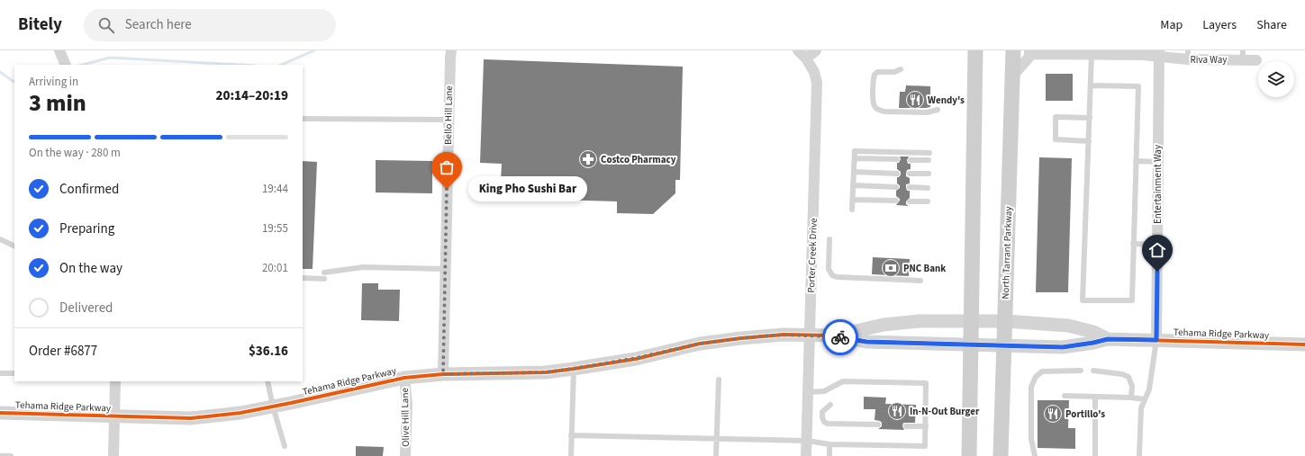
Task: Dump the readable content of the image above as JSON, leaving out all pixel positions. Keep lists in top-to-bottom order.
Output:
{
  "streets": {
    "main road": ["North Tarrant Parkway"],
    "street": [
      "Riva Way",
      "Bello Hill Lane",
      "Entertainment Way",
      "Porter Creek Drive",
      "Tehama Ridge Parkway",
      "Olive Hill Lane"
    ]
  },
  "crossings": [
    ["Riva Way", "Entertainment Way"],
    ["Riva Way", "North Tarrant Parkway"],
    ["Bello Hill Lane", "Tehama Ridge Parkway"],
    ["Entertainment Way", "Tehama Ridge Parkway"],
    ["North Tarrant Parkway", "Tehama Ridge Parkway"],
    ["Porter Creek Drive", "Tehama Ridge Parkway"],
    ["Tehama Ridge Parkway", "Olive Hill Lane"]
  ],
  "places": {
    "restaurant": ["Wendy's", "In-N-Out Burger", "Portillo's"],
    "pharmacy": ["Costco Pharmacy"],
    "other": ["King Pho Sushi Bar"],
    "bank": ["PNC Bank"]
  },
  "page": {
    "header": "Bitely",
    "search": "Search here",
    "nav": ["Map", "Layers", "Share"],
    "heading": ["3 min", "Arriving in", "20:14–20:19"],
    "panel": ["Order #6877", "$36.16"],
    "bar": "On the way · 280 m",
    "list": [
      ["Confirmed", "19:44"],
      ["Preparing", "19:55"],
      ["On the way", "20:01"],
      "Delivered"
    ],
    "bubble": "King Pho Sushi Bar"
  }
}
